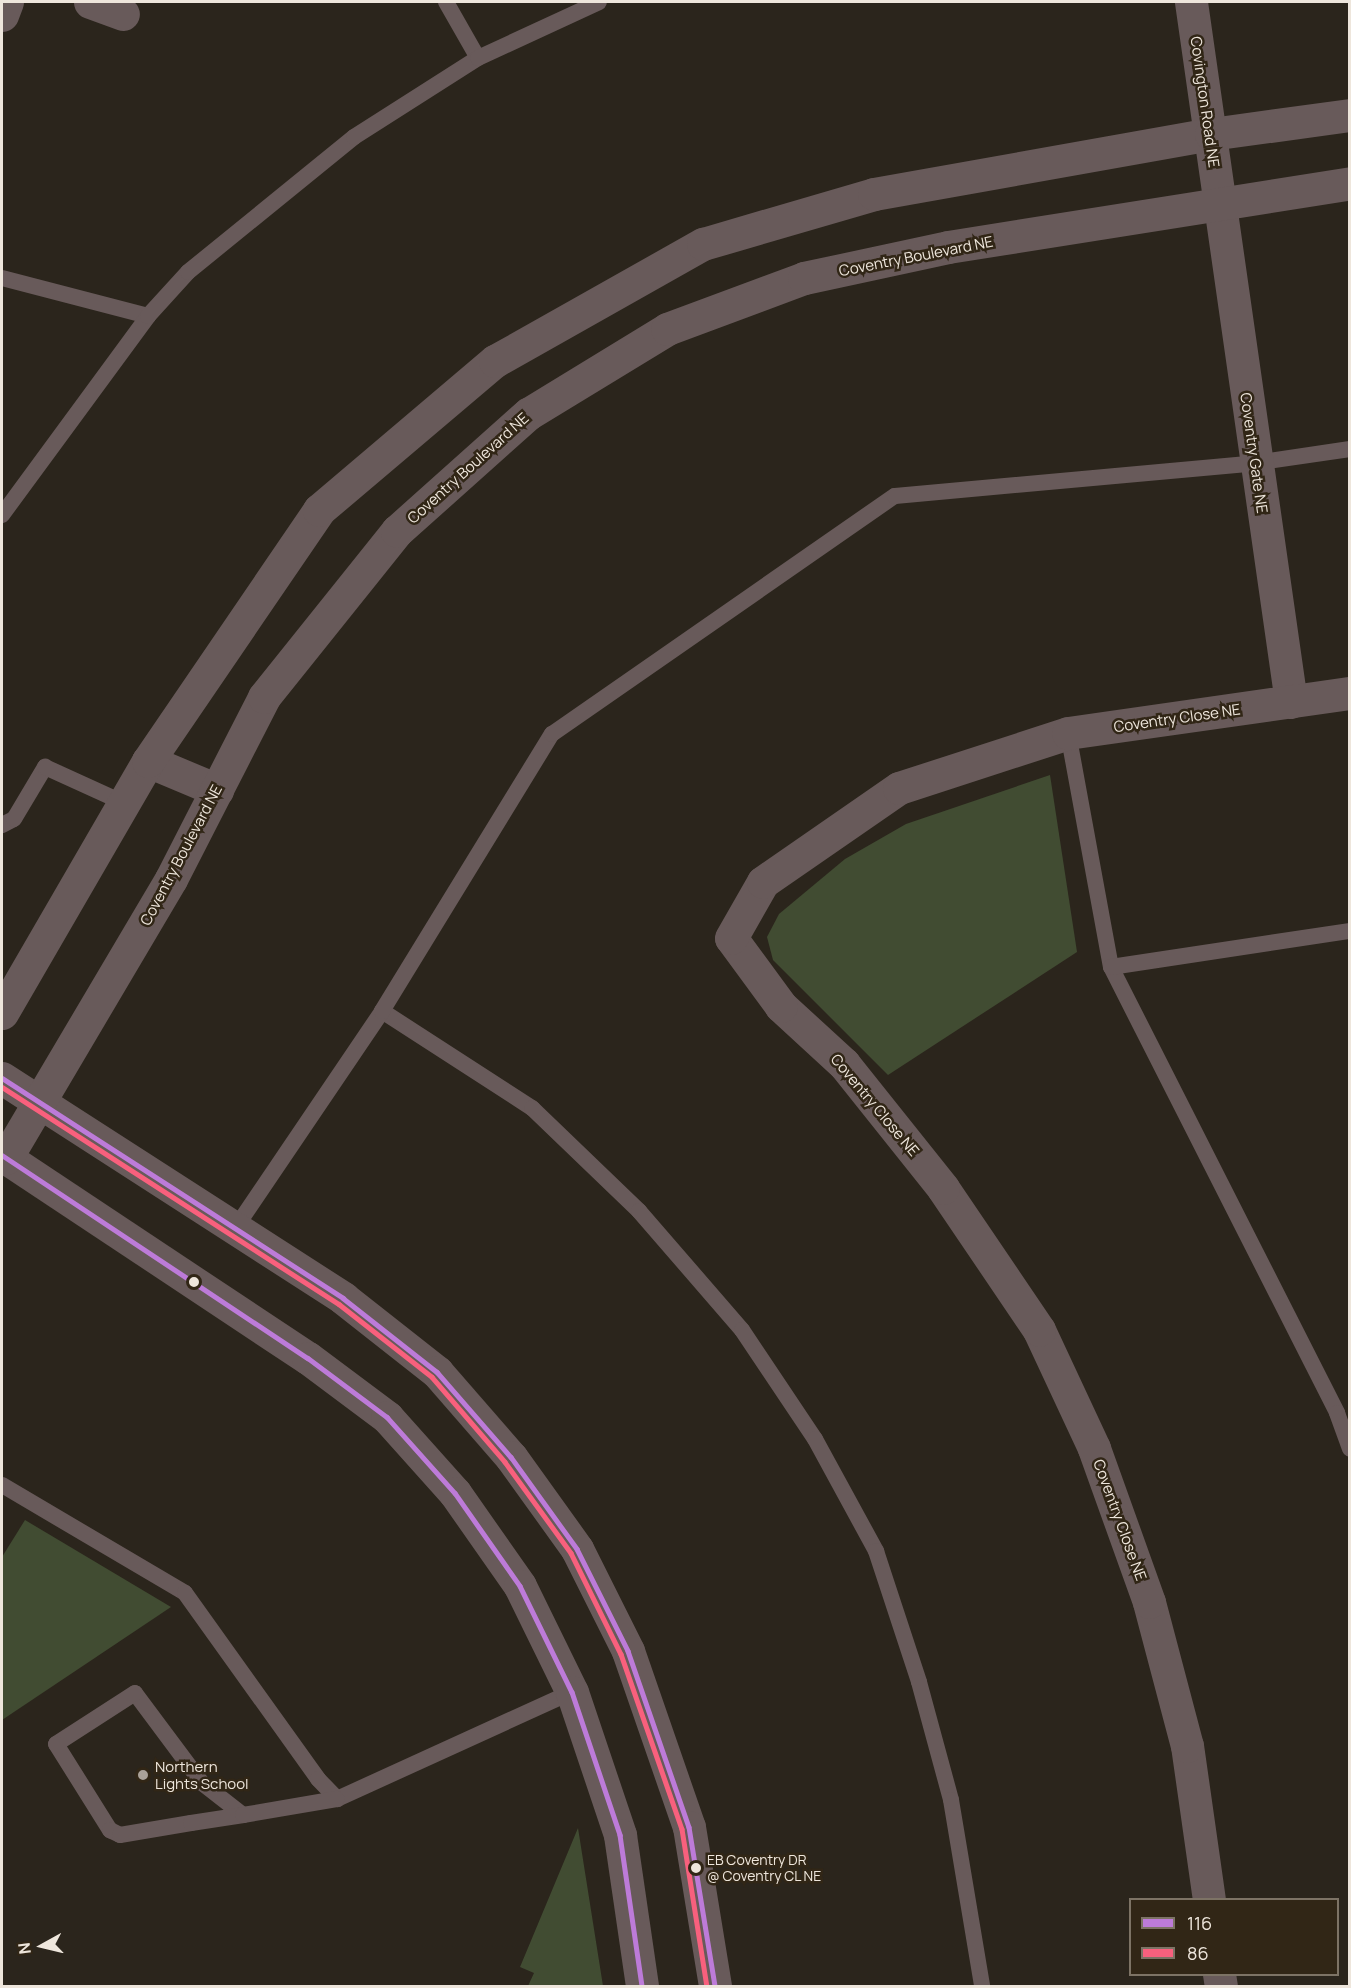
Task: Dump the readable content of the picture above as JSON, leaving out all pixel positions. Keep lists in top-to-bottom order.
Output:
{
  "streets": {
    "street": [
      "Covington Road NE",
      "Coventry Boulevard NE",
      "Coventry Gate NE",
      "Coventry Close NE"
    ]
  },
  "crossings": [
    ["Covington Road NE", "Coventry Boulevard NE"],
    ["Covington Road NE", "Coventry Gate NE"],
    ["Coventry Boulevard NE", "Coventry Gate NE"],
    ["Coventry Gate NE", "Coventry Close NE"]
  ],
  "places": ["Northern Lights School", "EB Coventry DR @ Coventry CL NE"],
  "lines": ["transit line 116", "transit line 86"],
  "legend": ["116", "86"],
  "north": "left"
}
